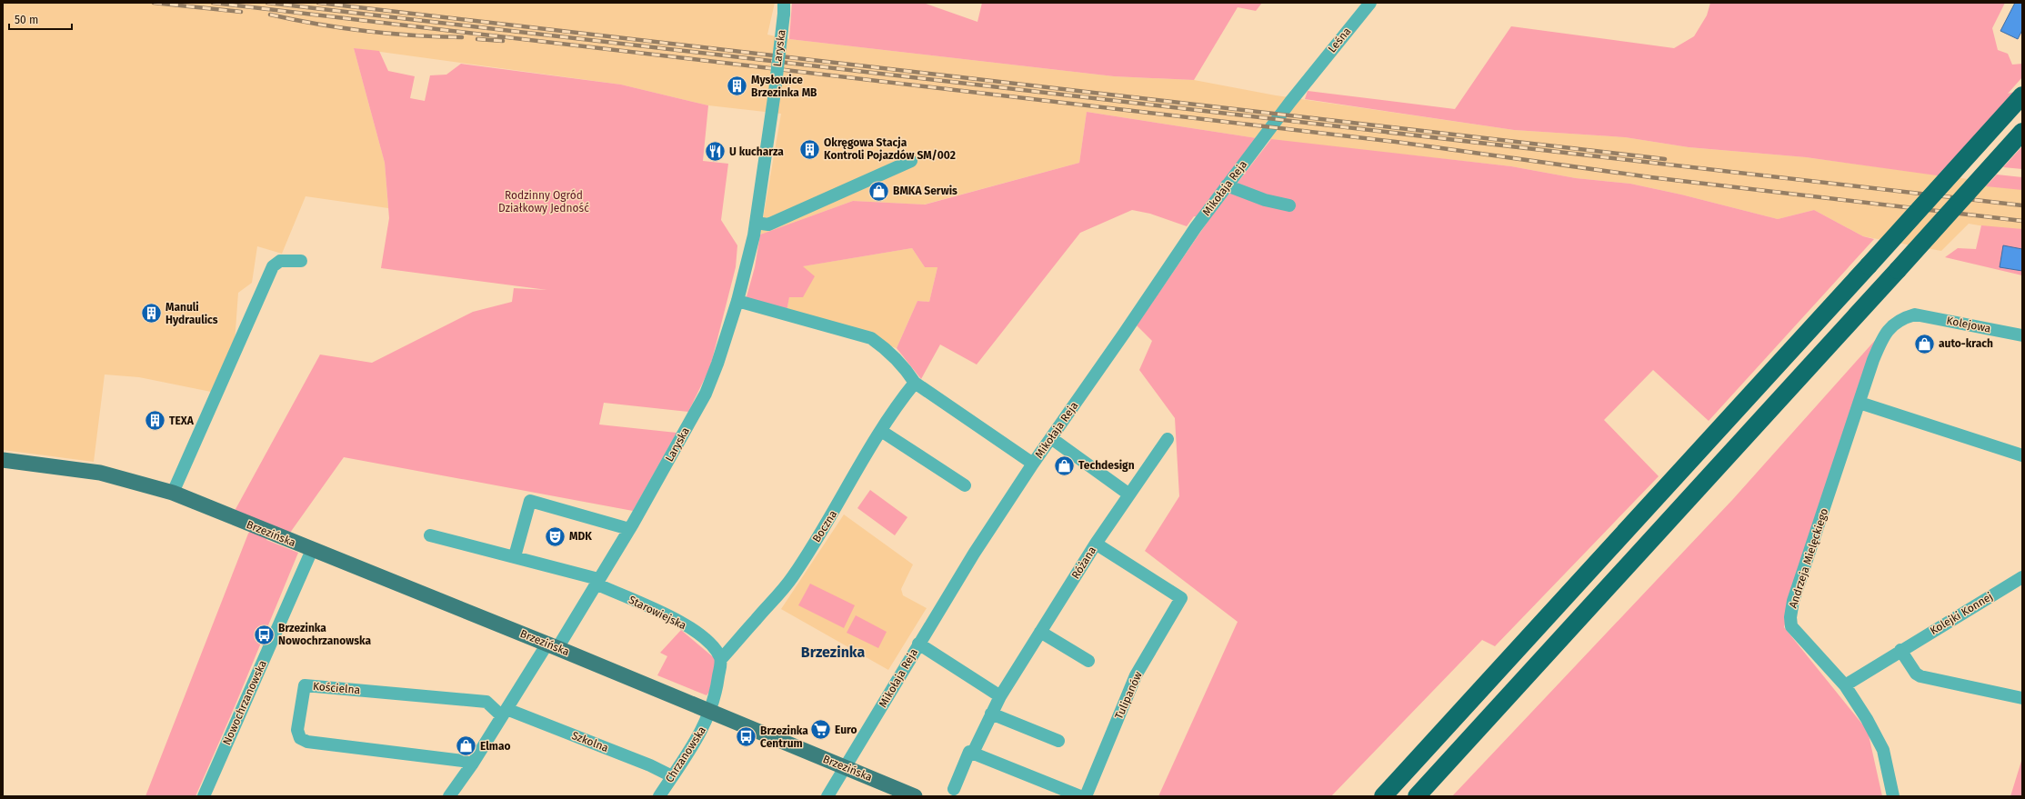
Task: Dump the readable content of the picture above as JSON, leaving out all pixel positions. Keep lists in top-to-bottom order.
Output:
{
  "streets": {
    "main road": ["Brzezińska"],
    "street": [
      "Leśna",
      "Laryska",
      "Mikołaja Reja",
      "Kolejowa",
      "Boczna",
      "Andrzeja Mielęckiego",
      "Różana",
      "Starowiejska",
      "Kolejki Konnej",
      "Kościelna",
      "Tulipanów",
      "Nowochrzanowska",
      "Szkolna",
      "Chrzanowska"
    ]
  },
  "crossings": [
    ["Leśna", "Mikołaja Reja"],
    ["Laryska", "Brzezińska"],
    ["Laryska", "Starowiejska"],
    ["Mikołaja Reja", "Brzezińska"],
    ["Kolejowa", "Andrzeja Mielęckiego"],
    ["Boczna", "Starowiejska"],
    ["Brzezińska", "Nowochrzanowska"],
    ["Brzezińska", "Chrzanowska"],
    ["Andrzeja Mielęckiego", "Kolejki Konnej"],
    ["Różana", "Tulipanów"],
    ["Kościelna", "Szkolna"],
    ["Szkolna", "Chrzanowska"]
  ],
  "districts": ["Brzezinka"],
  "parks": ["Rodzinny Ogród Działkowy Jedność"],
  "places": {
    "building": [
      "Mysłowice Brzezinka MB",
      "Okręgowa Stacja Kontroli Pojazdów SM/002",
      "Manuli Hydraulics",
      "TEXA"
    ],
    "restaurant": ["U kucharza"],
    "shop": [
      "BMKA Serwis",
      "auto-krach",
      "Techdesign",
      "Elmao"
    ],
    "theatre": ["MDK"],
    "bus stop": ["Brzezinka Nowochrzanowska", "Brzezinka Centrum"],
    "supermarket": ["Euro"]
  },
  "scale_bar": "50 m"
}
